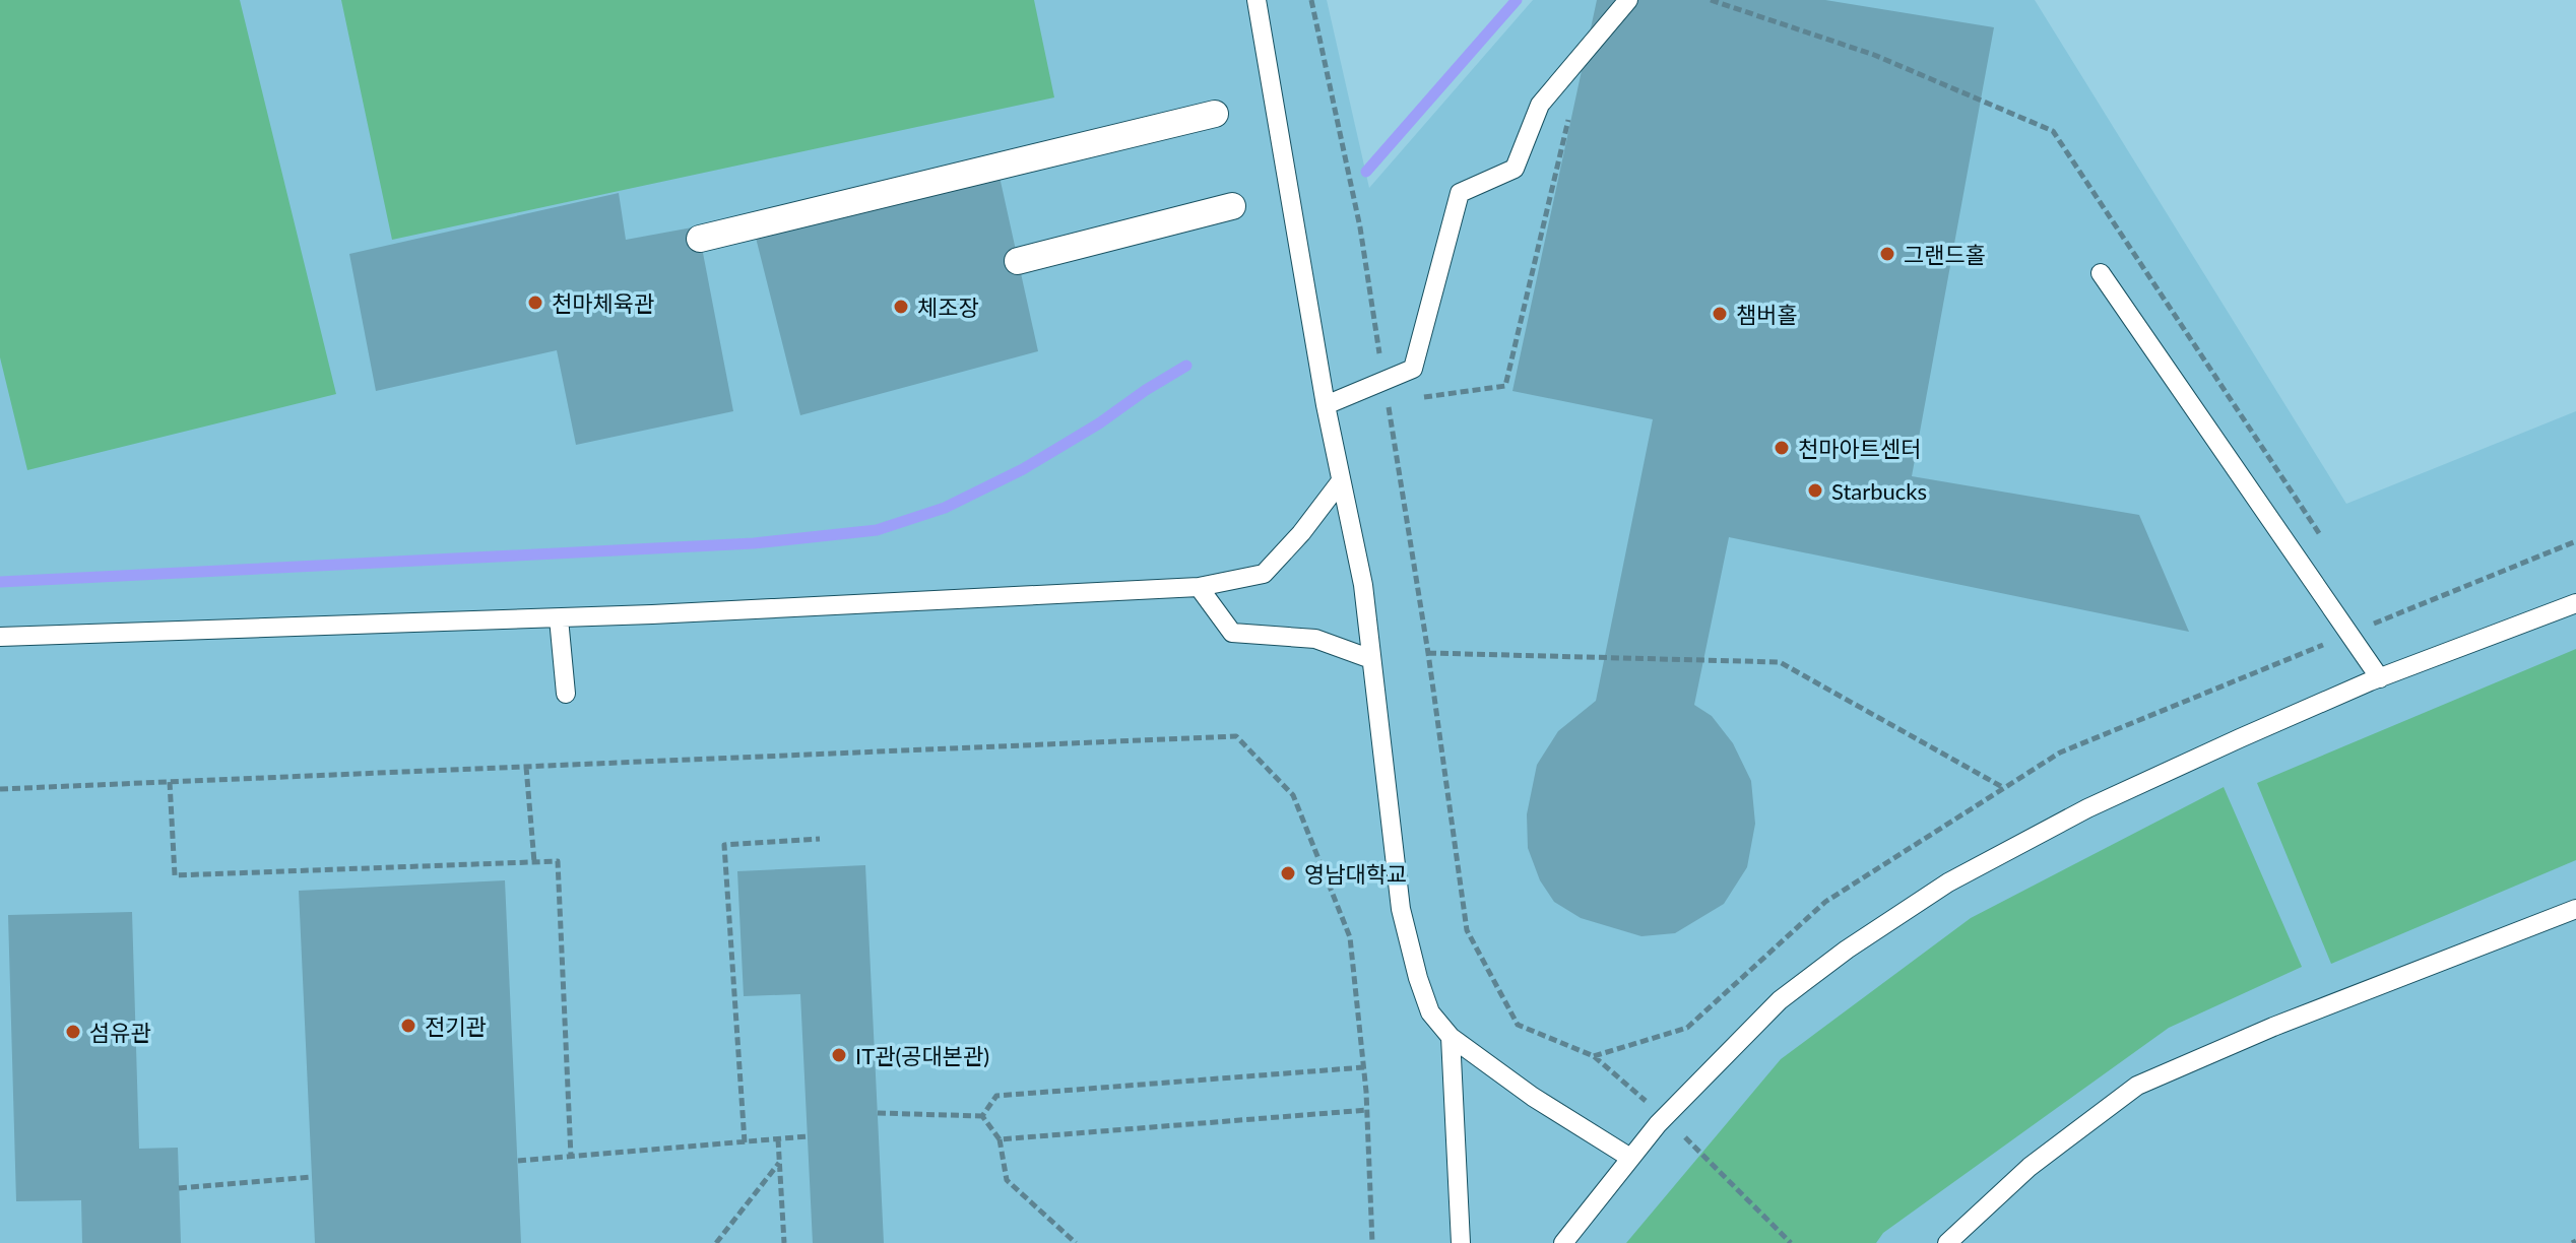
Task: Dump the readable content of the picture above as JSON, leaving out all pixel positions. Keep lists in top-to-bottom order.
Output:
{
  "places": [
    "그랜드홀",
    "천마체육관",
    "체조장",
    "챔버홀",
    "천마아트센터",
    "Starbucks",
    "영남대학교",
    "전기관",
    "섬유관",
    "IT관(공대본관)"
  ]
}
